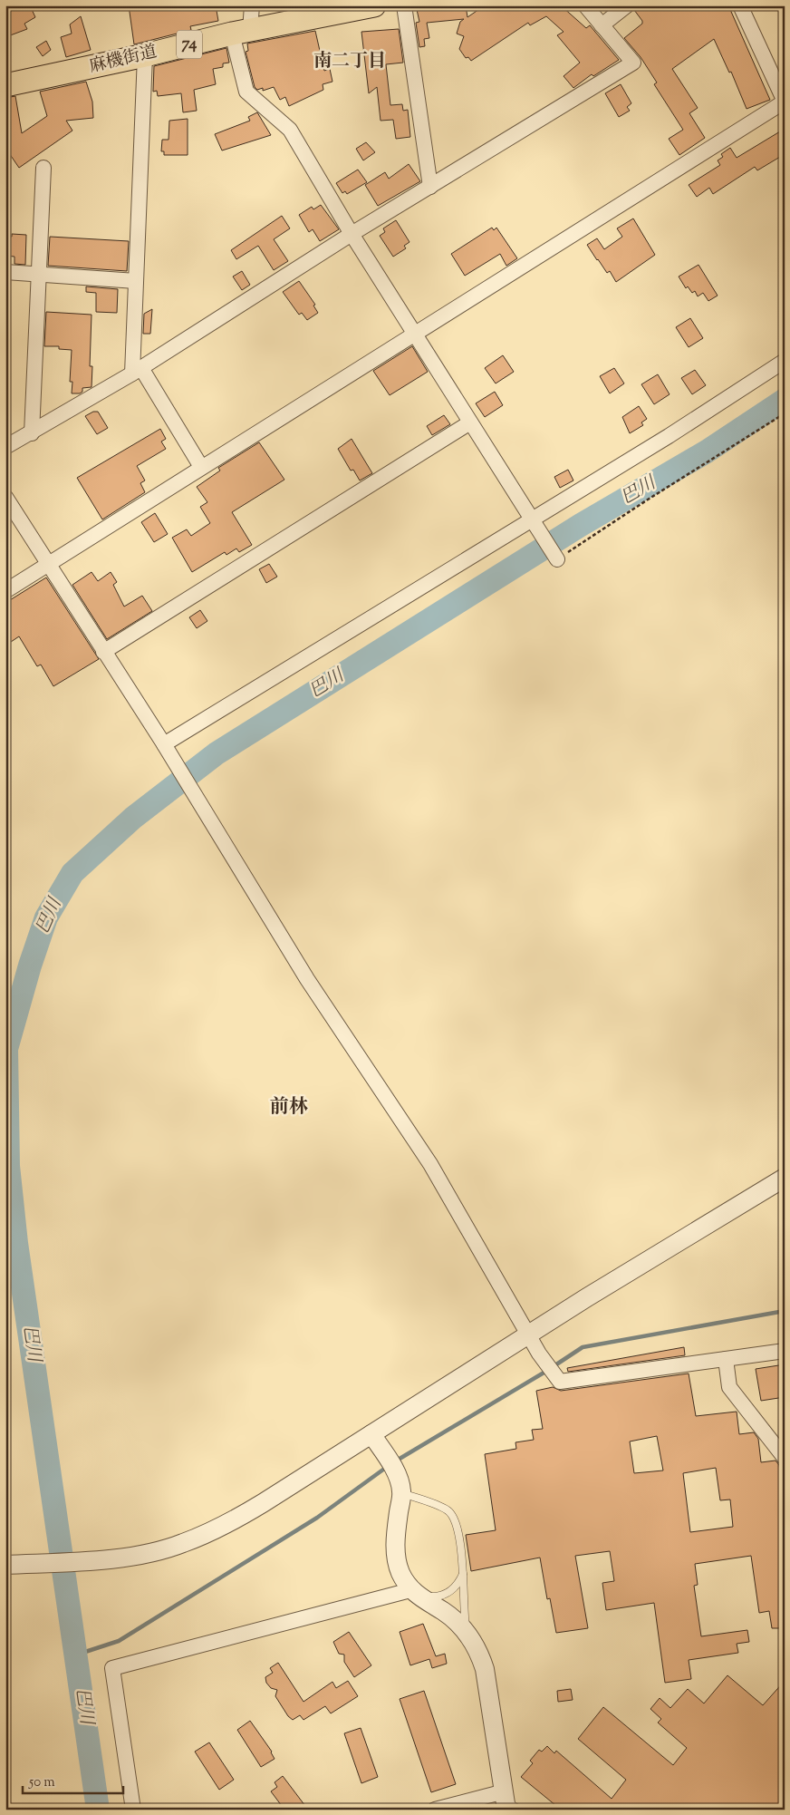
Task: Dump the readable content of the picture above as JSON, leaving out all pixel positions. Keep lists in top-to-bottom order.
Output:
{
  "streets": {
    "main road": ["74", "麻機街道"]
  },
  "districts": ["南二丁目", "前林"],
  "water": ["巴川"],
  "scale_bar": "50 m"
}
